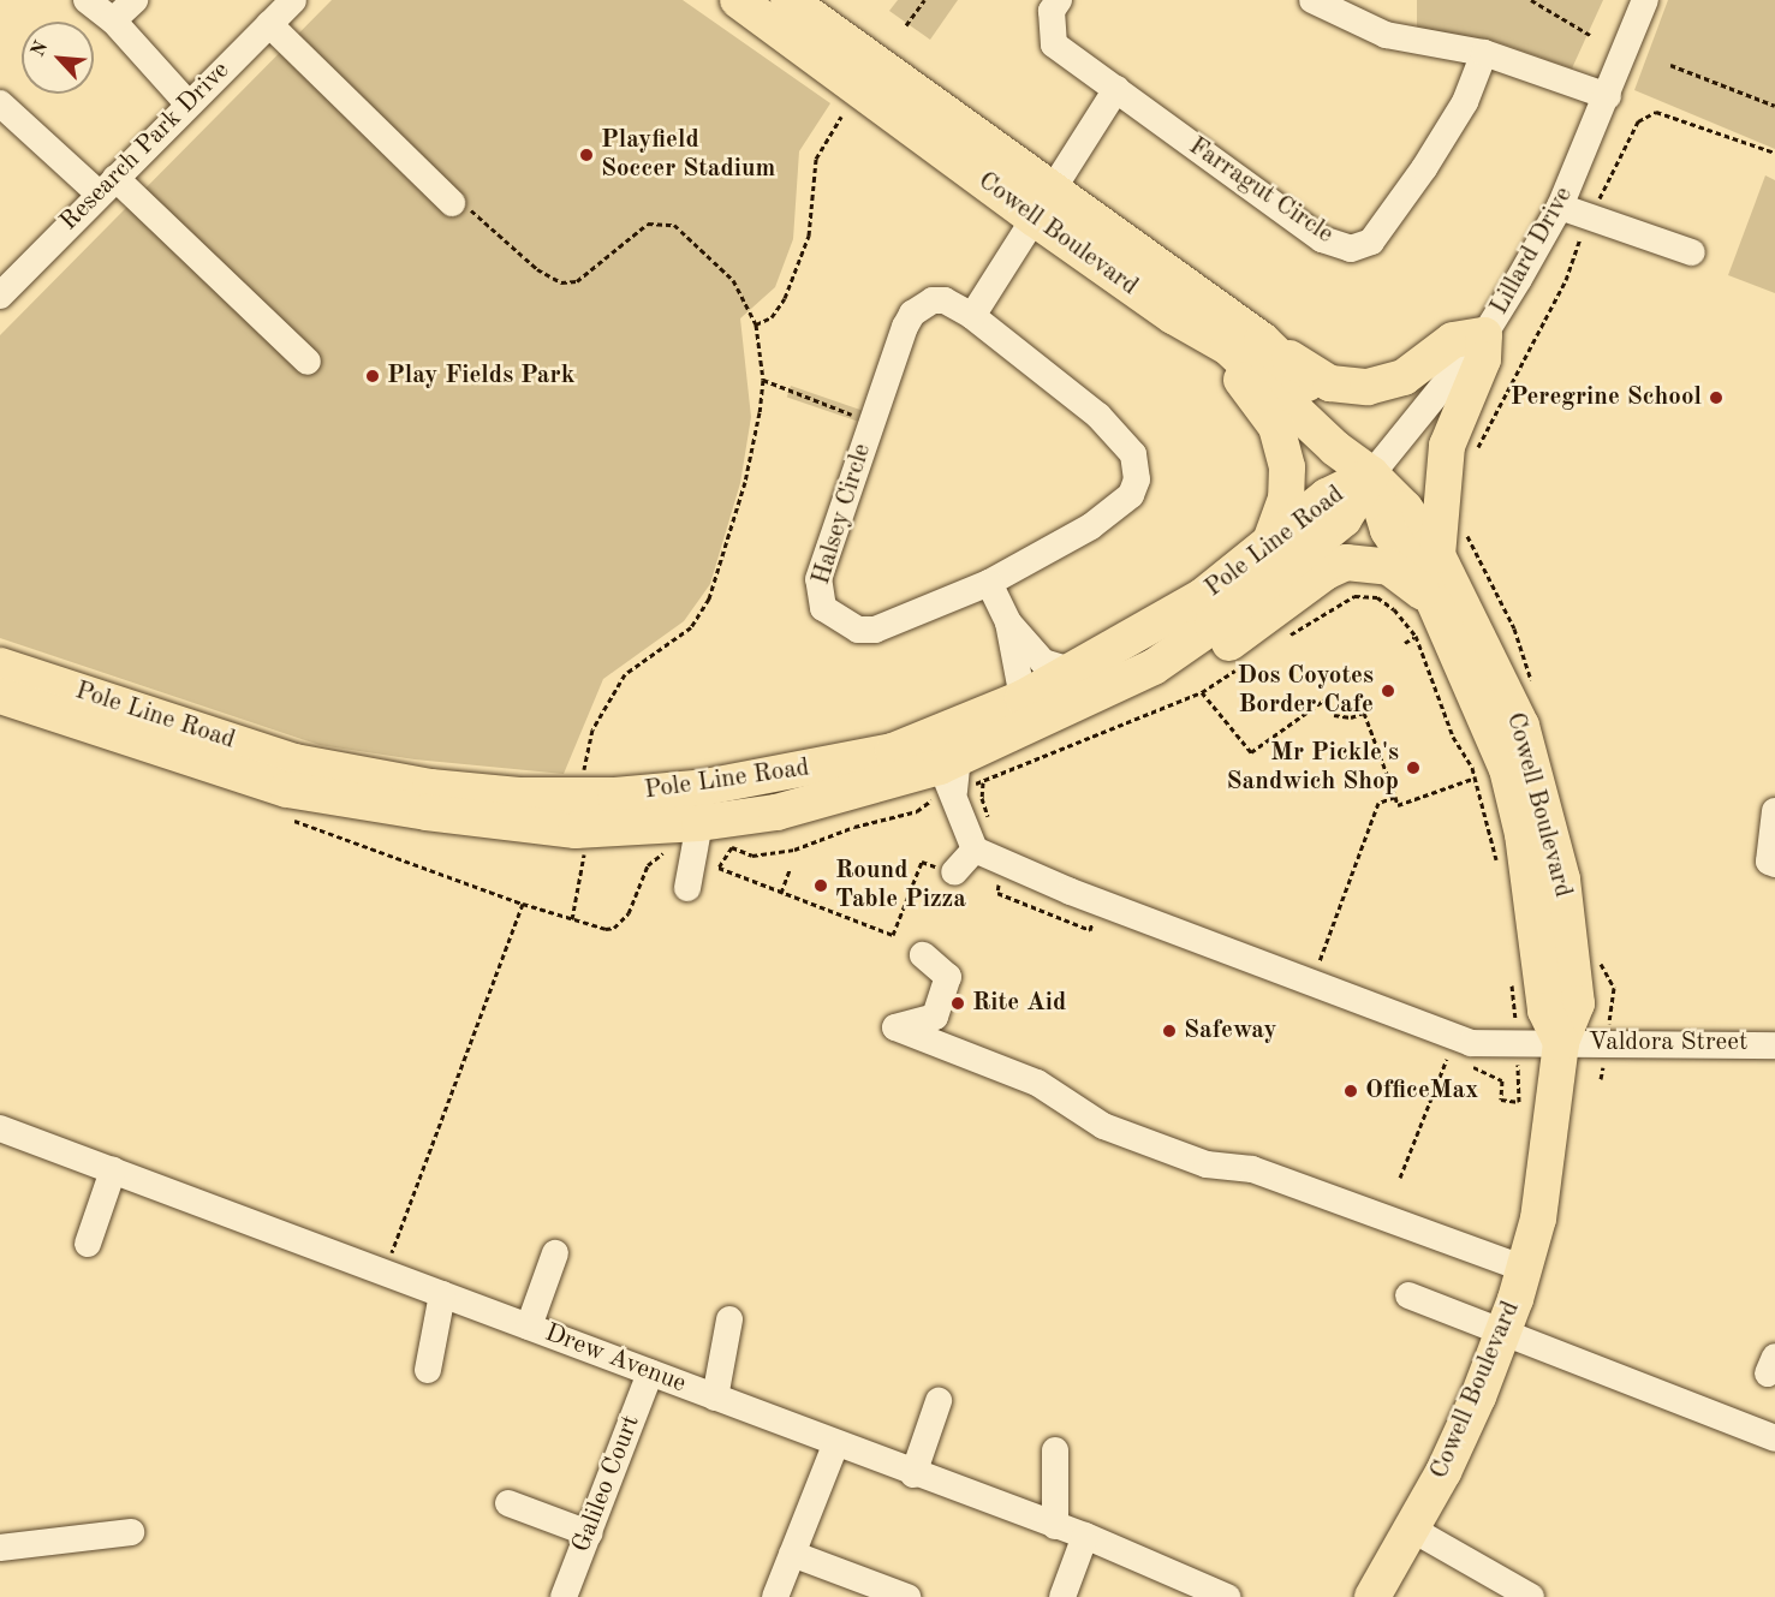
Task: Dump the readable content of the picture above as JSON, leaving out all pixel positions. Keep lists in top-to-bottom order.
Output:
{
  "streets": {
    "main road": ["Cowell Boulevard", "Pole Line Road"],
    "street": [
      "Research Park Drive",
      "Farragut Circle",
      "Lillard Drive",
      "Halsey Circle",
      "Valdora Street",
      "Drew Avenue",
      "Galileo Court"
    ]
  },
  "crossings": [
    ["Cowell Boulevard", "Lillard Drive"],
    ["Cowell Boulevard", "Pole Line Road"],
    ["Cowell Boulevard", "Valdora Street"],
    ["Lillard Drive", "Pole Line Road"],
    ["Drew Avenue", "Galileo Court"]
  ],
  "places": [
    "Playfield Soccer Stadium",
    "Play Fields Park",
    "Peregrine School",
    "Dos Coyotes Border Cafe",
    "Mr Pickle's Sandwich Shop",
    "Round Table Pizza",
    "Rite Aid",
    "Safeway",
    "OfficeMax"
  ],
  "north": "top left"
}
